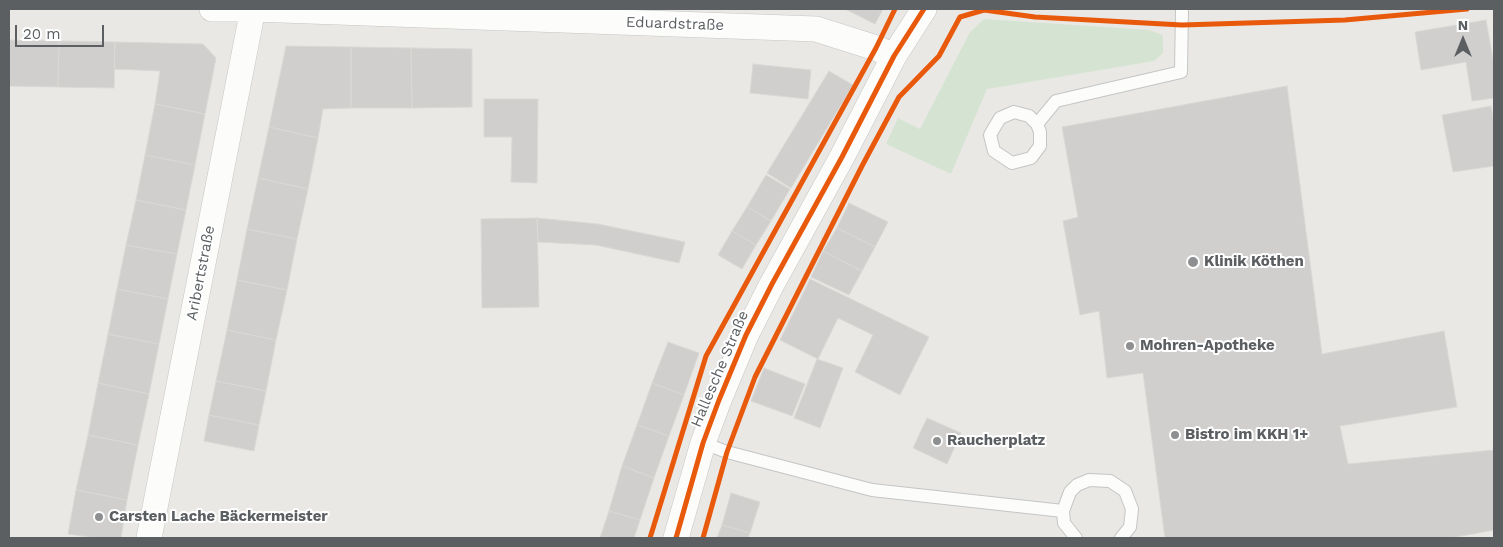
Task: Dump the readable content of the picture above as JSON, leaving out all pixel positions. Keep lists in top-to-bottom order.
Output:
{
  "streets": {
    "street": ["Eduardstraße", "Aribertstraße", "Hallesche Straße"]
  },
  "crossings": [
    ["Eduardstraße", "Aribertstraße"],
    ["Eduardstraße", "Hallesche Straße"]
  ],
  "places": [
    "Klinik Köthen",
    "Mohren-Apotheke",
    "Bistro im KKH 1+",
    "Raucherplatz",
    "Carsten Lache Bäckermeister"
  ],
  "scale_bar": "20 m",
  "north": "top"
}
